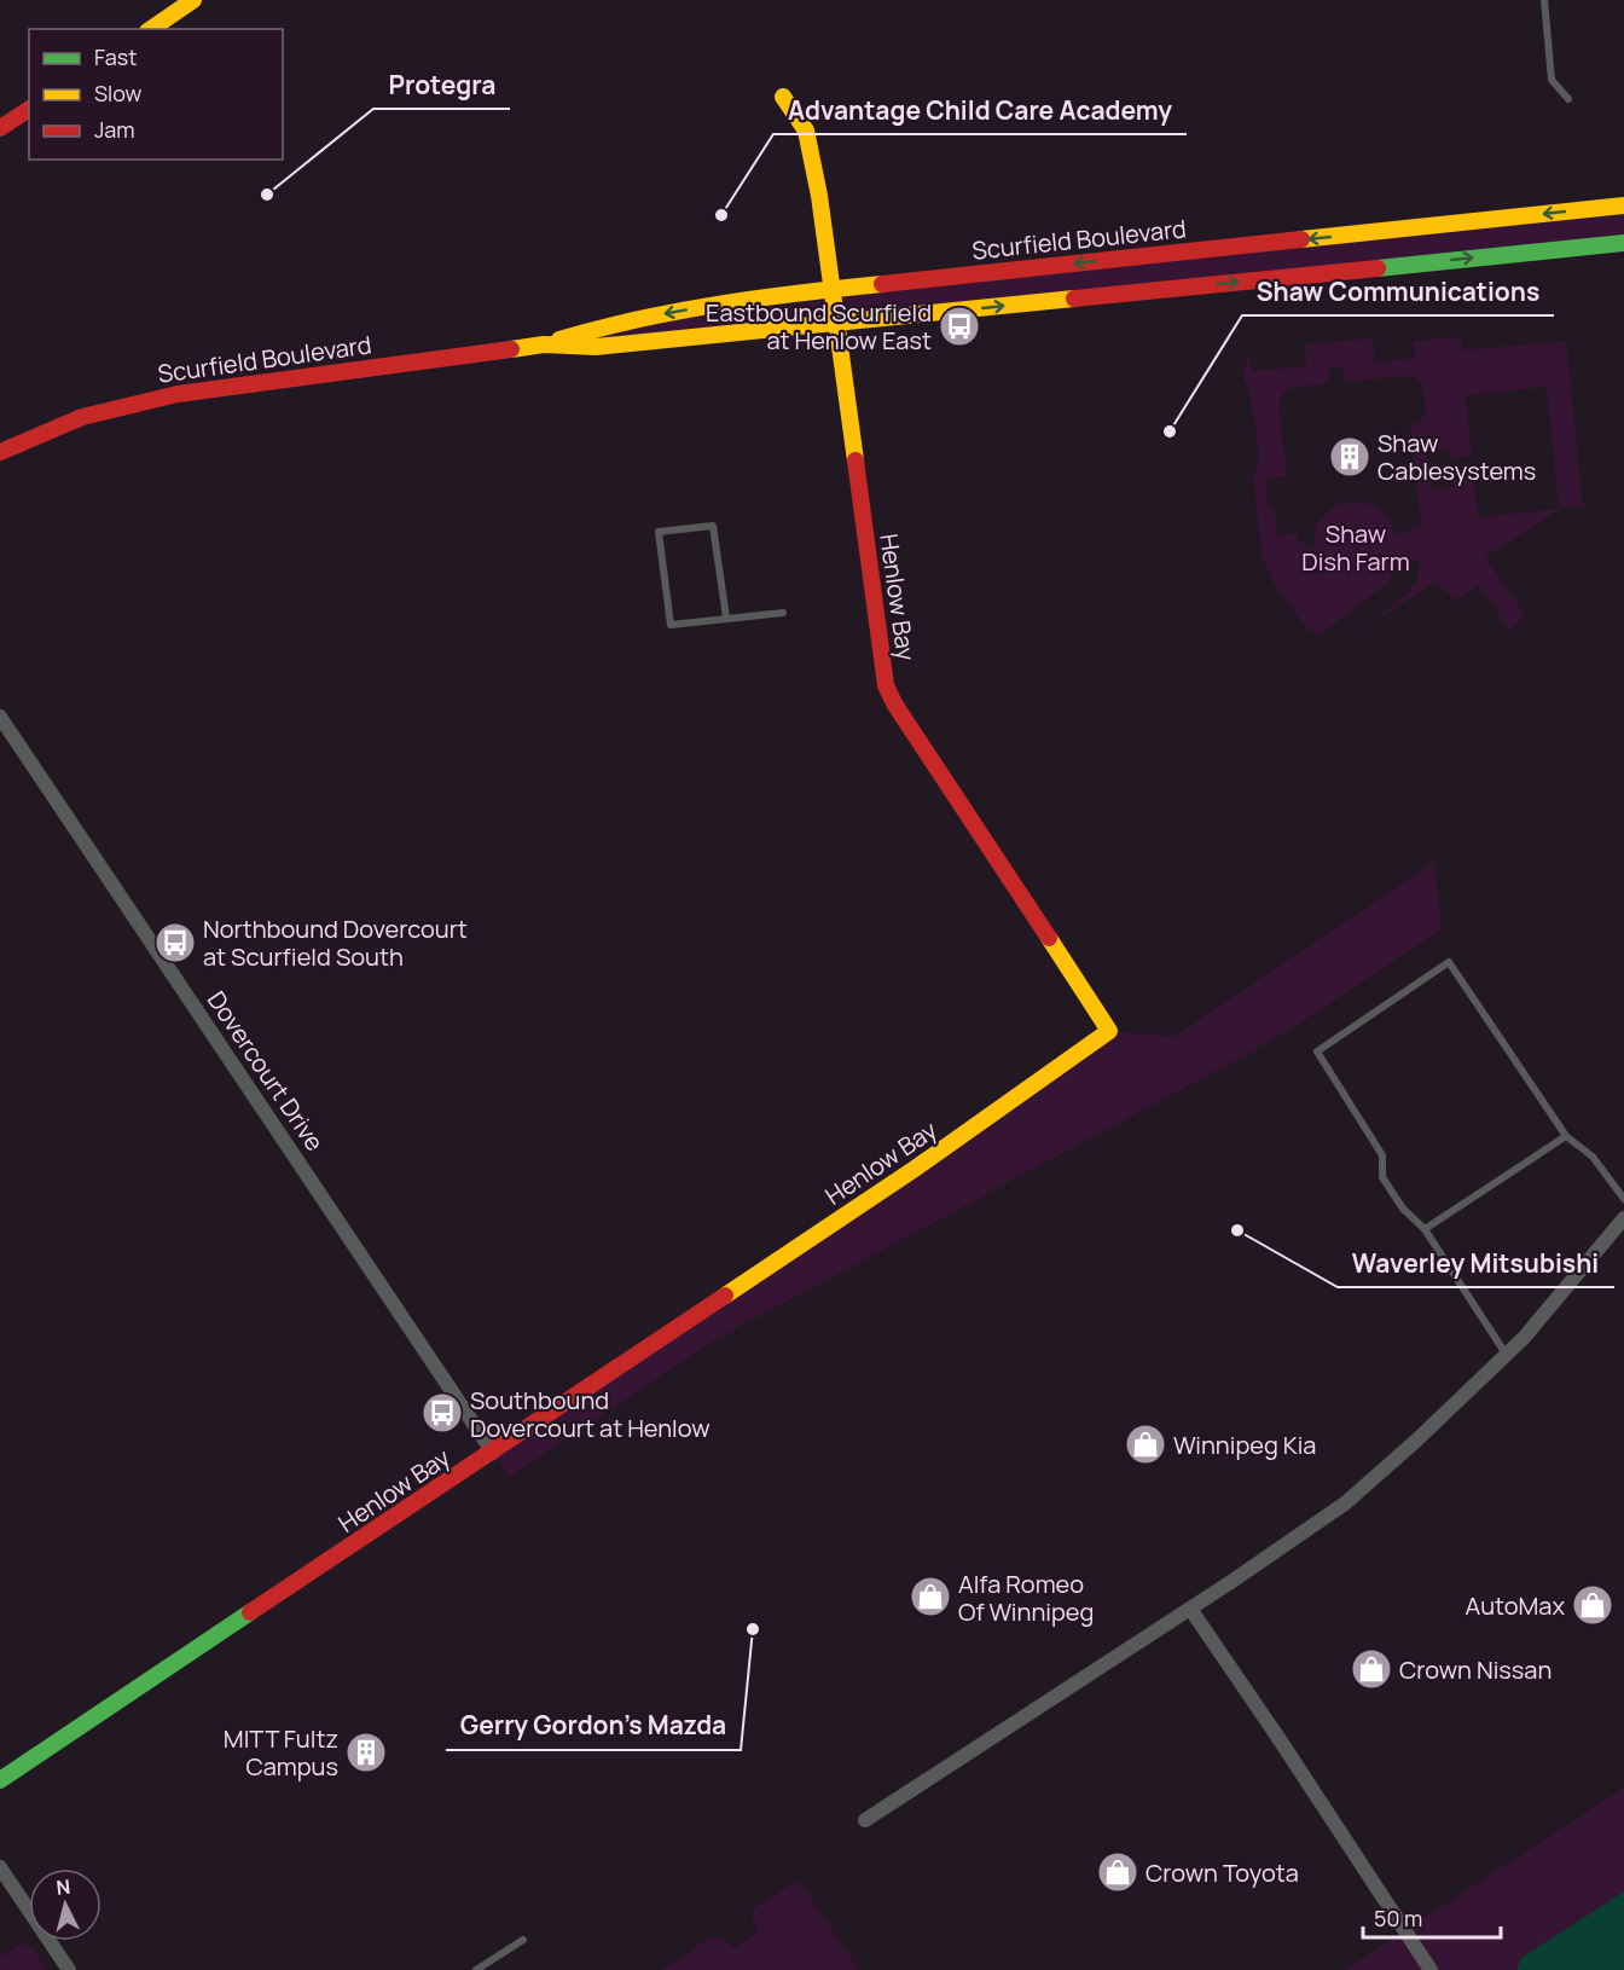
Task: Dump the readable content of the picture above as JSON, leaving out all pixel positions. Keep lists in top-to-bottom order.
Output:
{
  "streets": {
    "street": ["Scurfield Boulevard", "Henlow Bay", "Dovercourt Drive"]
  },
  "crossings": [
    ["Scurfield Boulevard", "Henlow Bay"],
    ["Henlow Bay", "Dovercourt Drive"]
  ],
  "parks": ["Shaw Dish Farm"],
  "places": {
    "other": [
      "Protegra",
      "Advantage Child Care Academy",
      "Shaw Communications",
      "Waverley Mitsubishi",
      "Gerry Gordon's Mazda"
    ],
    "bus stop": ["Eastbound Scurfield at Henlow East", "Northbound Dovercourt at Scurfield South", "Southbound Dovercourt at Henlow"],
    "building": ["Shaw Cablesystems", "MITT Fultz Campus"],
    "shop": [
      "Winnipeg Kia",
      "Alfa Romeo Of Winnipeg",
      "AutoMax",
      "Crown Nissan",
      "Crown Toyota"
    ]
  },
  "legend": ["Fast", "Slow", "Jam"],
  "scale_bar": "50 m",
  "north": "top"
}
